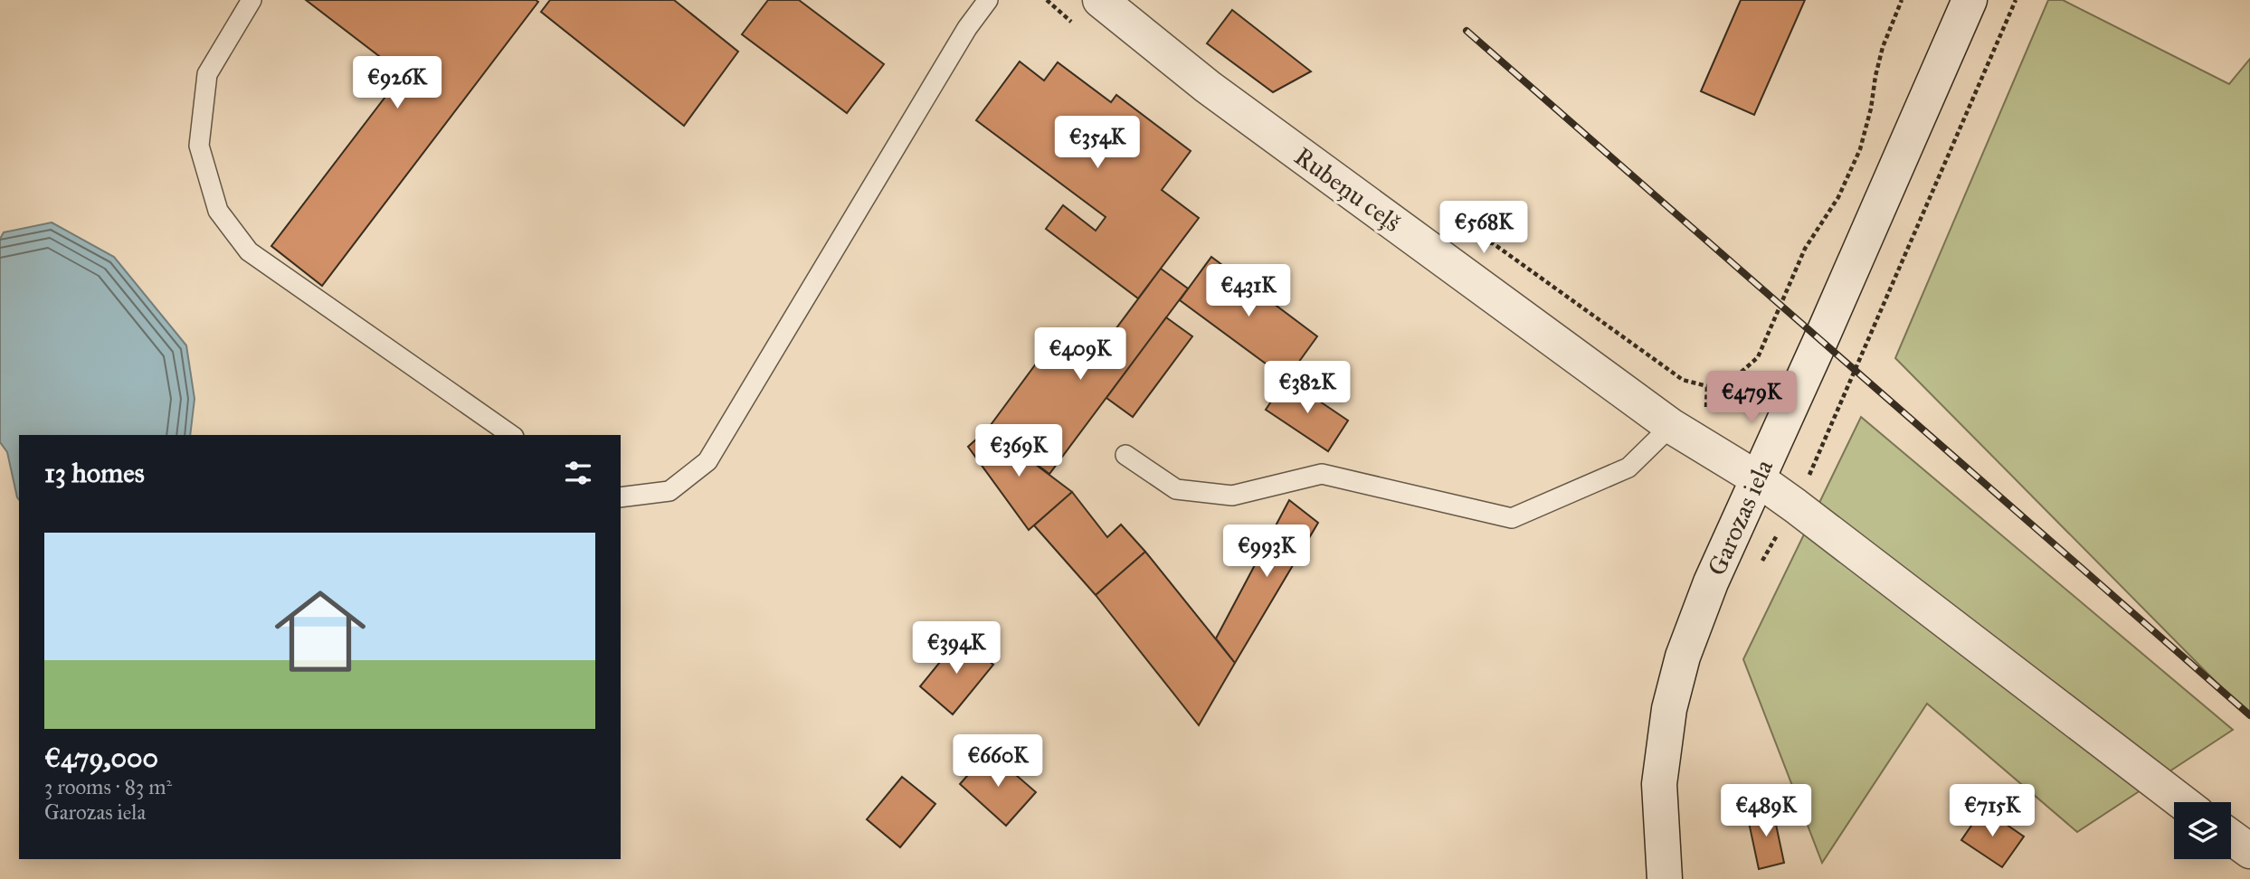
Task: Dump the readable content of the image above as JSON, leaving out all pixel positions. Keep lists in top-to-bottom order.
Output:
{
  "streets": {
    "street": ["Rubeņu ceļš", "Garozas iela"]
  },
  "crossings": [
    ["Rubeņu ceļš", "Garozas iela"]
  ],
  "page": {
    "price": [
      "€926K",
      "€354K",
      "€568K",
      "€431K",
      "€409K",
      "€382K",
      "€479K",
      "€369K",
      "€993K",
      "€394K",
      "€660K",
      "€489K",
      "€715K"
    ],
    "heading": "13 homes",
    "list": [
      {
        "name": "€479,000",
        "note": "3 rooms · 83 m² · Garozas iela"
      }
    ]
  }
}
